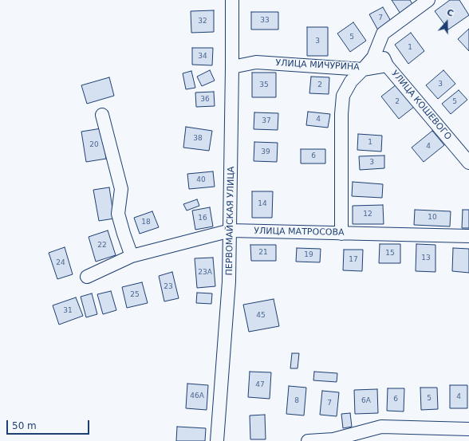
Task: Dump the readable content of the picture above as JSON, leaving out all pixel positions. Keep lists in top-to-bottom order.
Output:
{
  "streets": {
    "street": [
      "УЛИЦА МИЧУРИНА",
      "УЛИЦА КОШЕВОГО",
      "ПЕРВОМАЙСКАЯ УЛИЦА",
      "УЛИЦА МАТРОСОВА"
    ]
  },
  "crossings": [
    ["УЛИЦА МИЧУРИНА", "УЛИЦА КОШЕВОГО"],
    ["УЛИЦА МИЧУРИНА", "ПЕРВОМАЙСКАЯ УЛИЦА"],
    ["ПЕРВОМАЙСКАЯ УЛИЦА", "УЛИЦА МАТРОСОВА"]
  ],
  "house_numbers": [
    "7",
    "33",
    "32",
    "5",
    "3",
    "1",
    "34",
    "3",
    "35",
    "2",
    "36",
    "2",
    "5",
    "4",
    "37",
    "38",
    "1",
    "20",
    "4",
    "39",
    "6",
    "3",
    "40",
    "14",
    "12",
    "10",
    "16",
    "18",
    "22",
    "21",
    "15",
    "19",
    "13",
    "17",
    "24",
    "23А",
    "23",
    "25",
    "31",
    "45",
    "47",
    "46А",
    "4",
    "5",
    "6",
    "8",
    "6А",
    "7"
  ],
  "scale_bar": "50 m",
  "north": "top"
}
